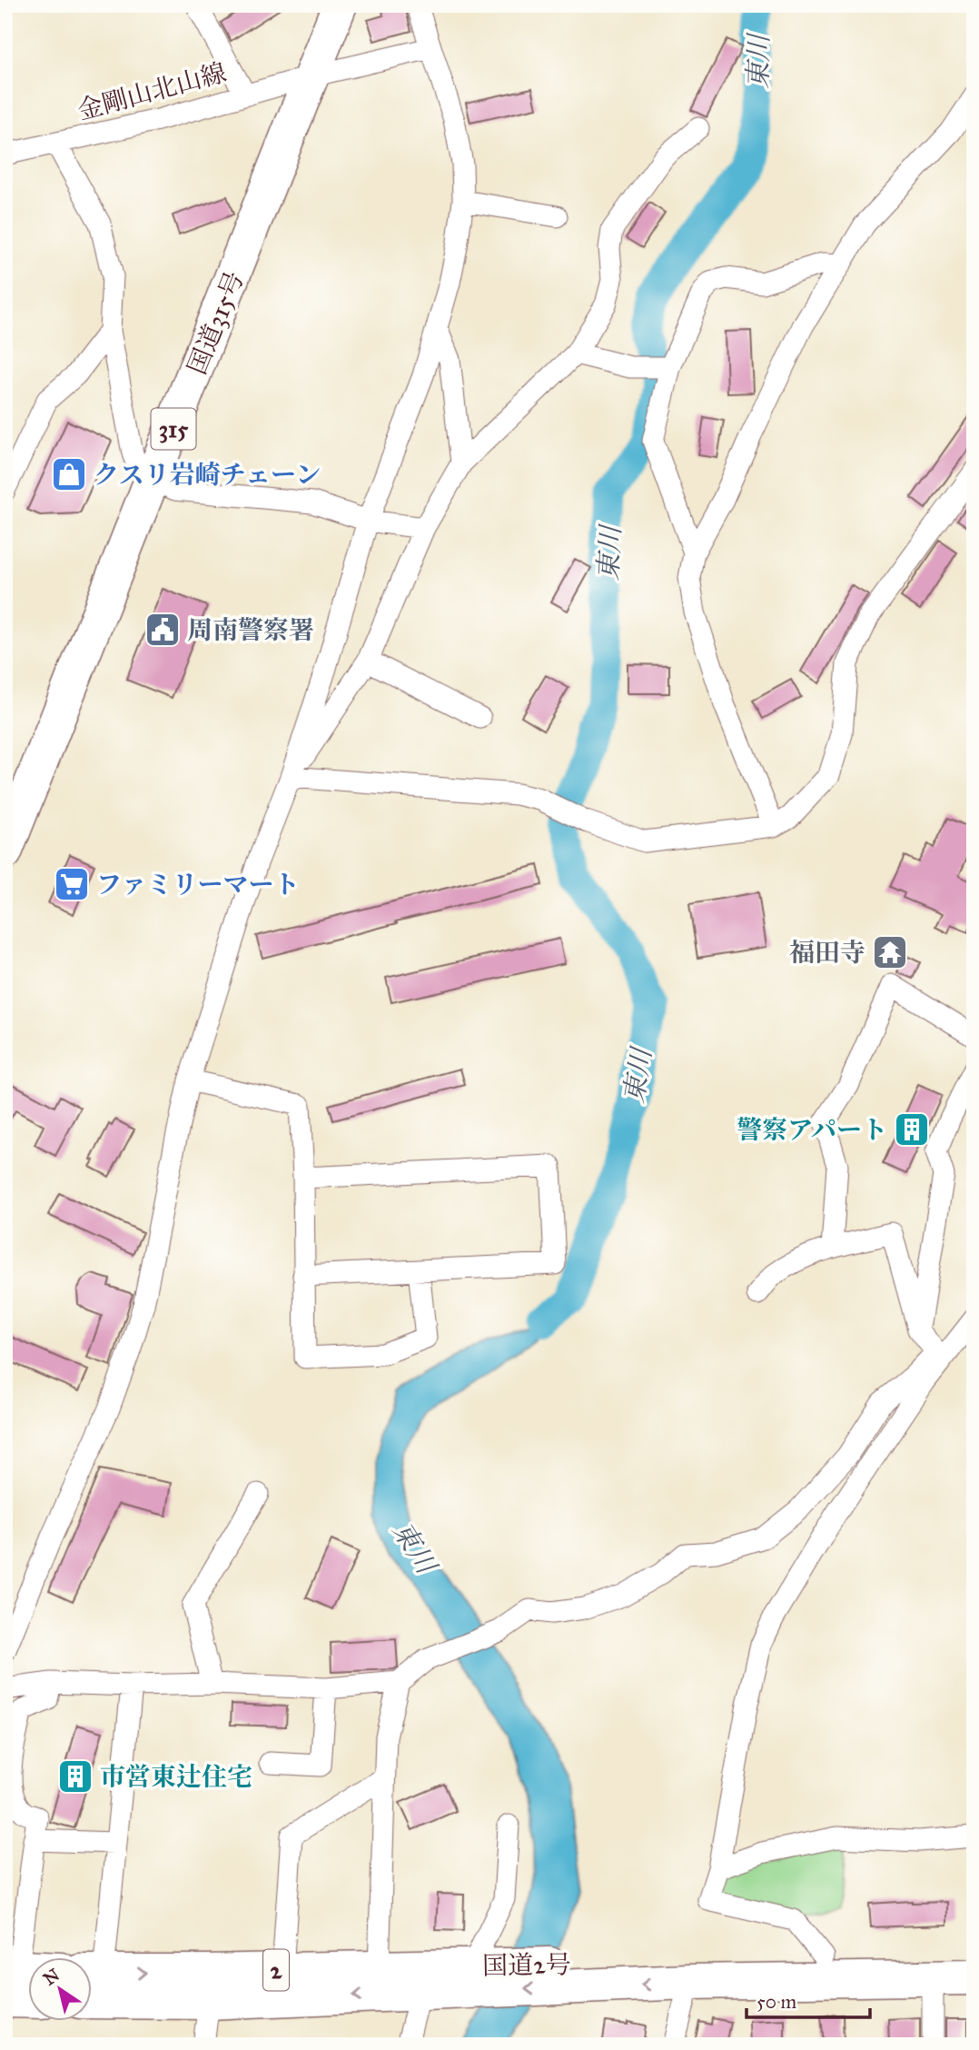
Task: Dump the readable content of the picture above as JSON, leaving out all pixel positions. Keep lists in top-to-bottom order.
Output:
{
  "streets": {
    "highway": [
      "国道315号",
      "315",
      "国道2号",
      "2"
    ],
    "street": ["金剛山北山線"]
  },
  "crossings": [
    ["金剛山北山線", "国道315号"],
    ["国道2号", "2"]
  ],
  "water": ["東川"],
  "places": {
    "shop": ["クスリ岩崎チェーン"],
    "public building": ["周南警察署"],
    "supermarket": ["ファミリーマート"],
    "temple": ["福田寺"],
    "building": ["警察アパート", "市営東辻住宅"]
  },
  "scale_bar": "50 m",
  "north": "top left"
}
